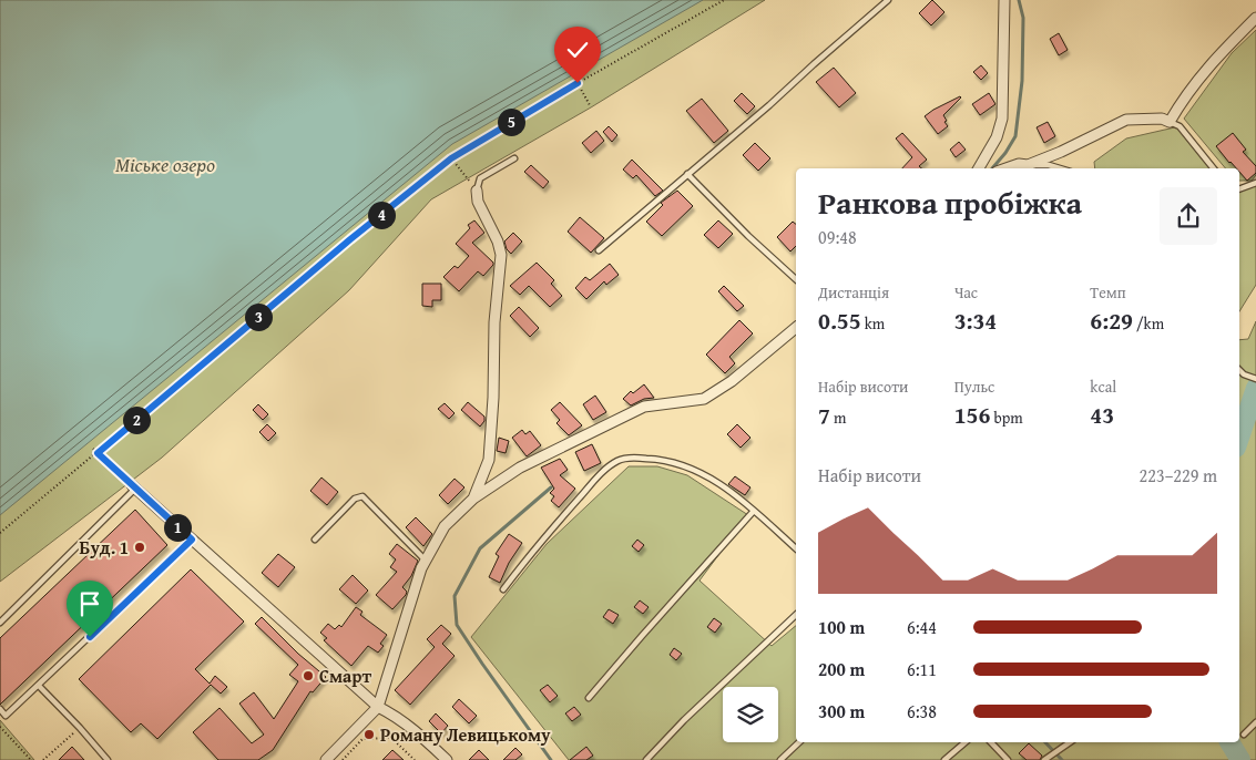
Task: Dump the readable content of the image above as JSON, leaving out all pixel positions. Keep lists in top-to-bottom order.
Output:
{
  "water": ["Міське озеро"],
  "places": ["Буд. 1", "Смарт", "Роману Левицькому"],
  "page": {
    "pins": [
      "5",
      "4",
      "3",
      "2",
      "1"
    ],
    "heading": ["Ранкова пробіжка", "09:48"],
    "stats": [
      ["Дистанція", "0.55 km"],
      ["Час", "3:34"],
      ["Темп", "6:29 /km"],
      ["Набір висоти", "7 m"],
      ["Пульс", "156 bpm"],
      ["kcal", "43"]
    ],
    "chart": ["Набір висоти", "223–229 m"],
    "list": [
      {
        "name": "100 m",
        "note": "6:44"
      },
      {
        "name": "200 m",
        "note": "6:11"
      },
      {
        "name": "300 m",
        "note": "6:38"
      }
    ]
  }
}
